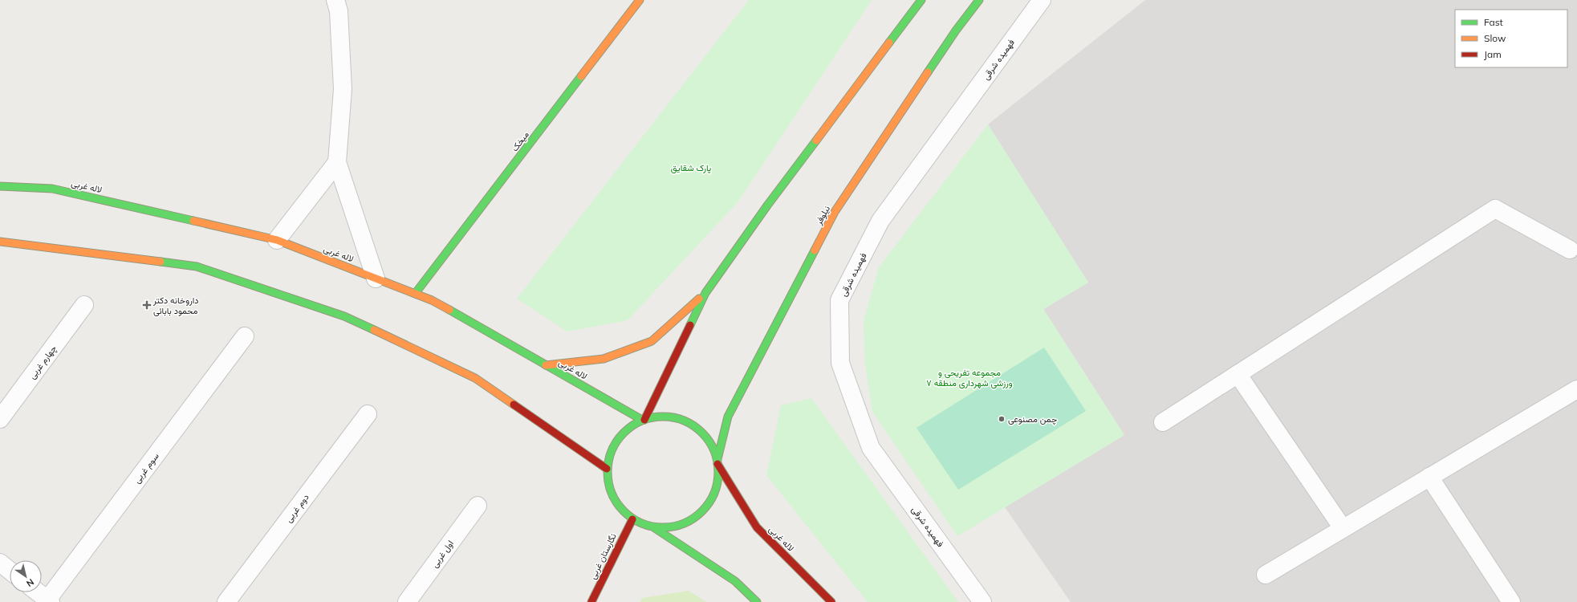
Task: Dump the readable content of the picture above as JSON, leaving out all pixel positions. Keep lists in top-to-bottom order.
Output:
{
  "streets": {
    "main road": [
      "میخک",
      "لاله غربی",
      "نیلوفر",
      "نگارستان غربی"
    ],
    "street": [
      "فهمیده شرقی",
      "چهارم غربی",
      "سوم غربی",
      "دوم غربی",
      "اول غربی"
    ]
  },
  "crossings": [
    ["میخک", "لاله غربی"],
    ["لاله غربی", "نیلوفر"],
    ["لاله غربی", "نگارستان غربی"],
    ["نیلوفر", "نگارستان غربی"]
  ],
  "parks": ["پارک شقایق", "مجموعه تفریحی و ورزشی شهرداری منطقه ۷"],
  "places": {
    "health": ["داروخانه دکتر محمود بابائی"],
    "other": ["چمن مصنوعی"]
  },
  "legend": ["Fast", "Slow", "Jam"],
  "north": "bottom right"
}
